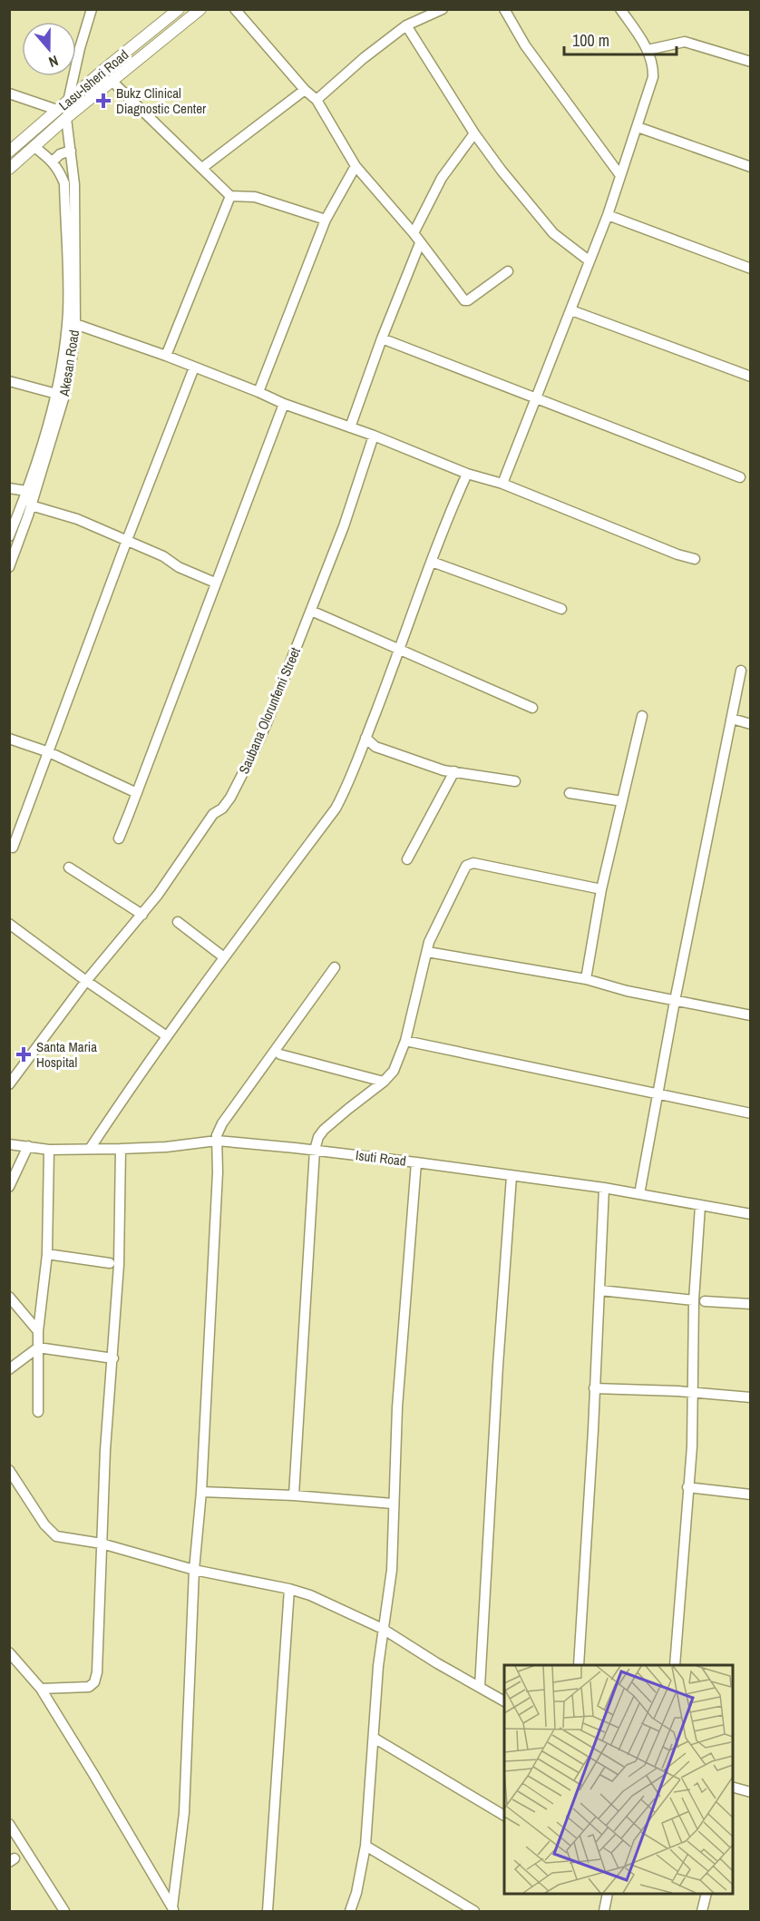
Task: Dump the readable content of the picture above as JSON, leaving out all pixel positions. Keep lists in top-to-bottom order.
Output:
{
  "streets": {
    "main road": ["Lasu-Isheri Road"],
    "street": ["Akesan Road", "Saubana Olorunfemi Street", "Isuti Road"]
  },
  "crossings": [
    ["Lasu-Isheri Road", "Akesan Road"]
  ],
  "places": {
    "health": ["Bukz Clinical Diagnostic Center", "Santa Maria Hospital"]
  },
  "scale_bar": "100 m",
  "north": "bottom"
}
